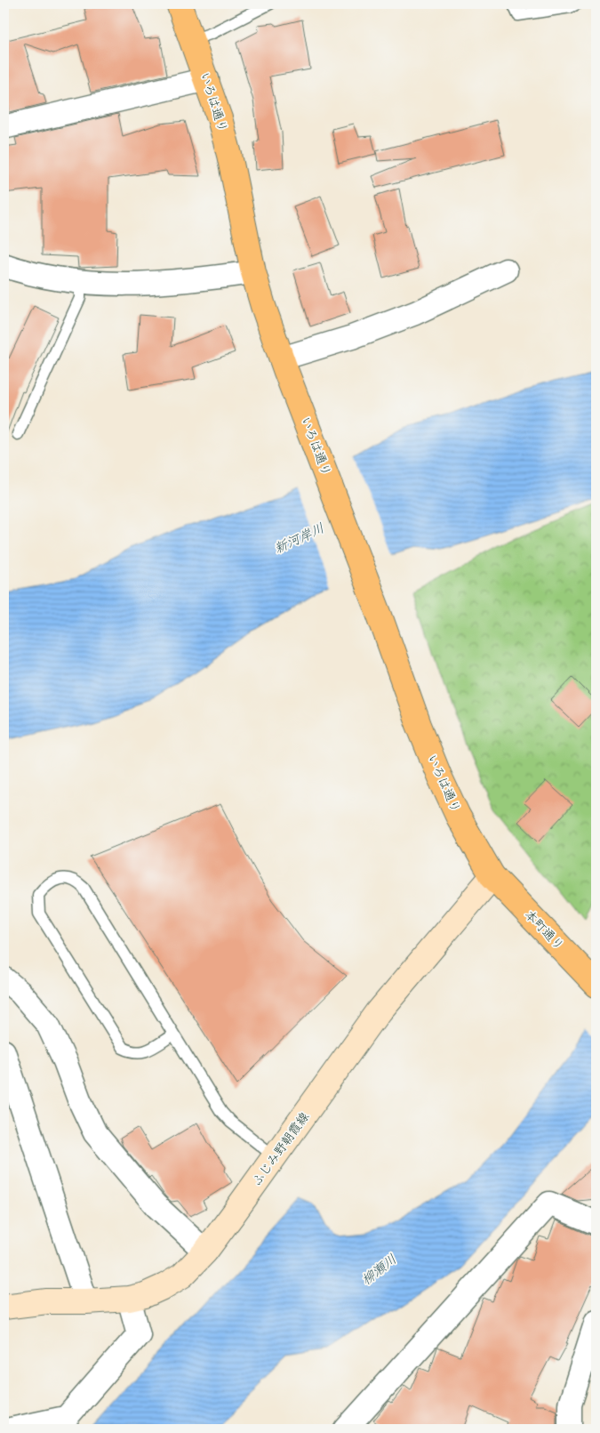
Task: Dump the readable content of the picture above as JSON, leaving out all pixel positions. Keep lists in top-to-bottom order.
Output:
{
  "streets": {
    "main road": ["いろは通り", "本町通り", "ふじみ野朝霞線"]
  },
  "crossings": [
    ["いろは通り", "本町通り"],
    ["いろは通り", "ふじみ野朝霞線"],
    ["本町通り", "ふじみ野朝霞線"]
  ],
  "water": ["新河岸川", "柳瀬川"]
}
